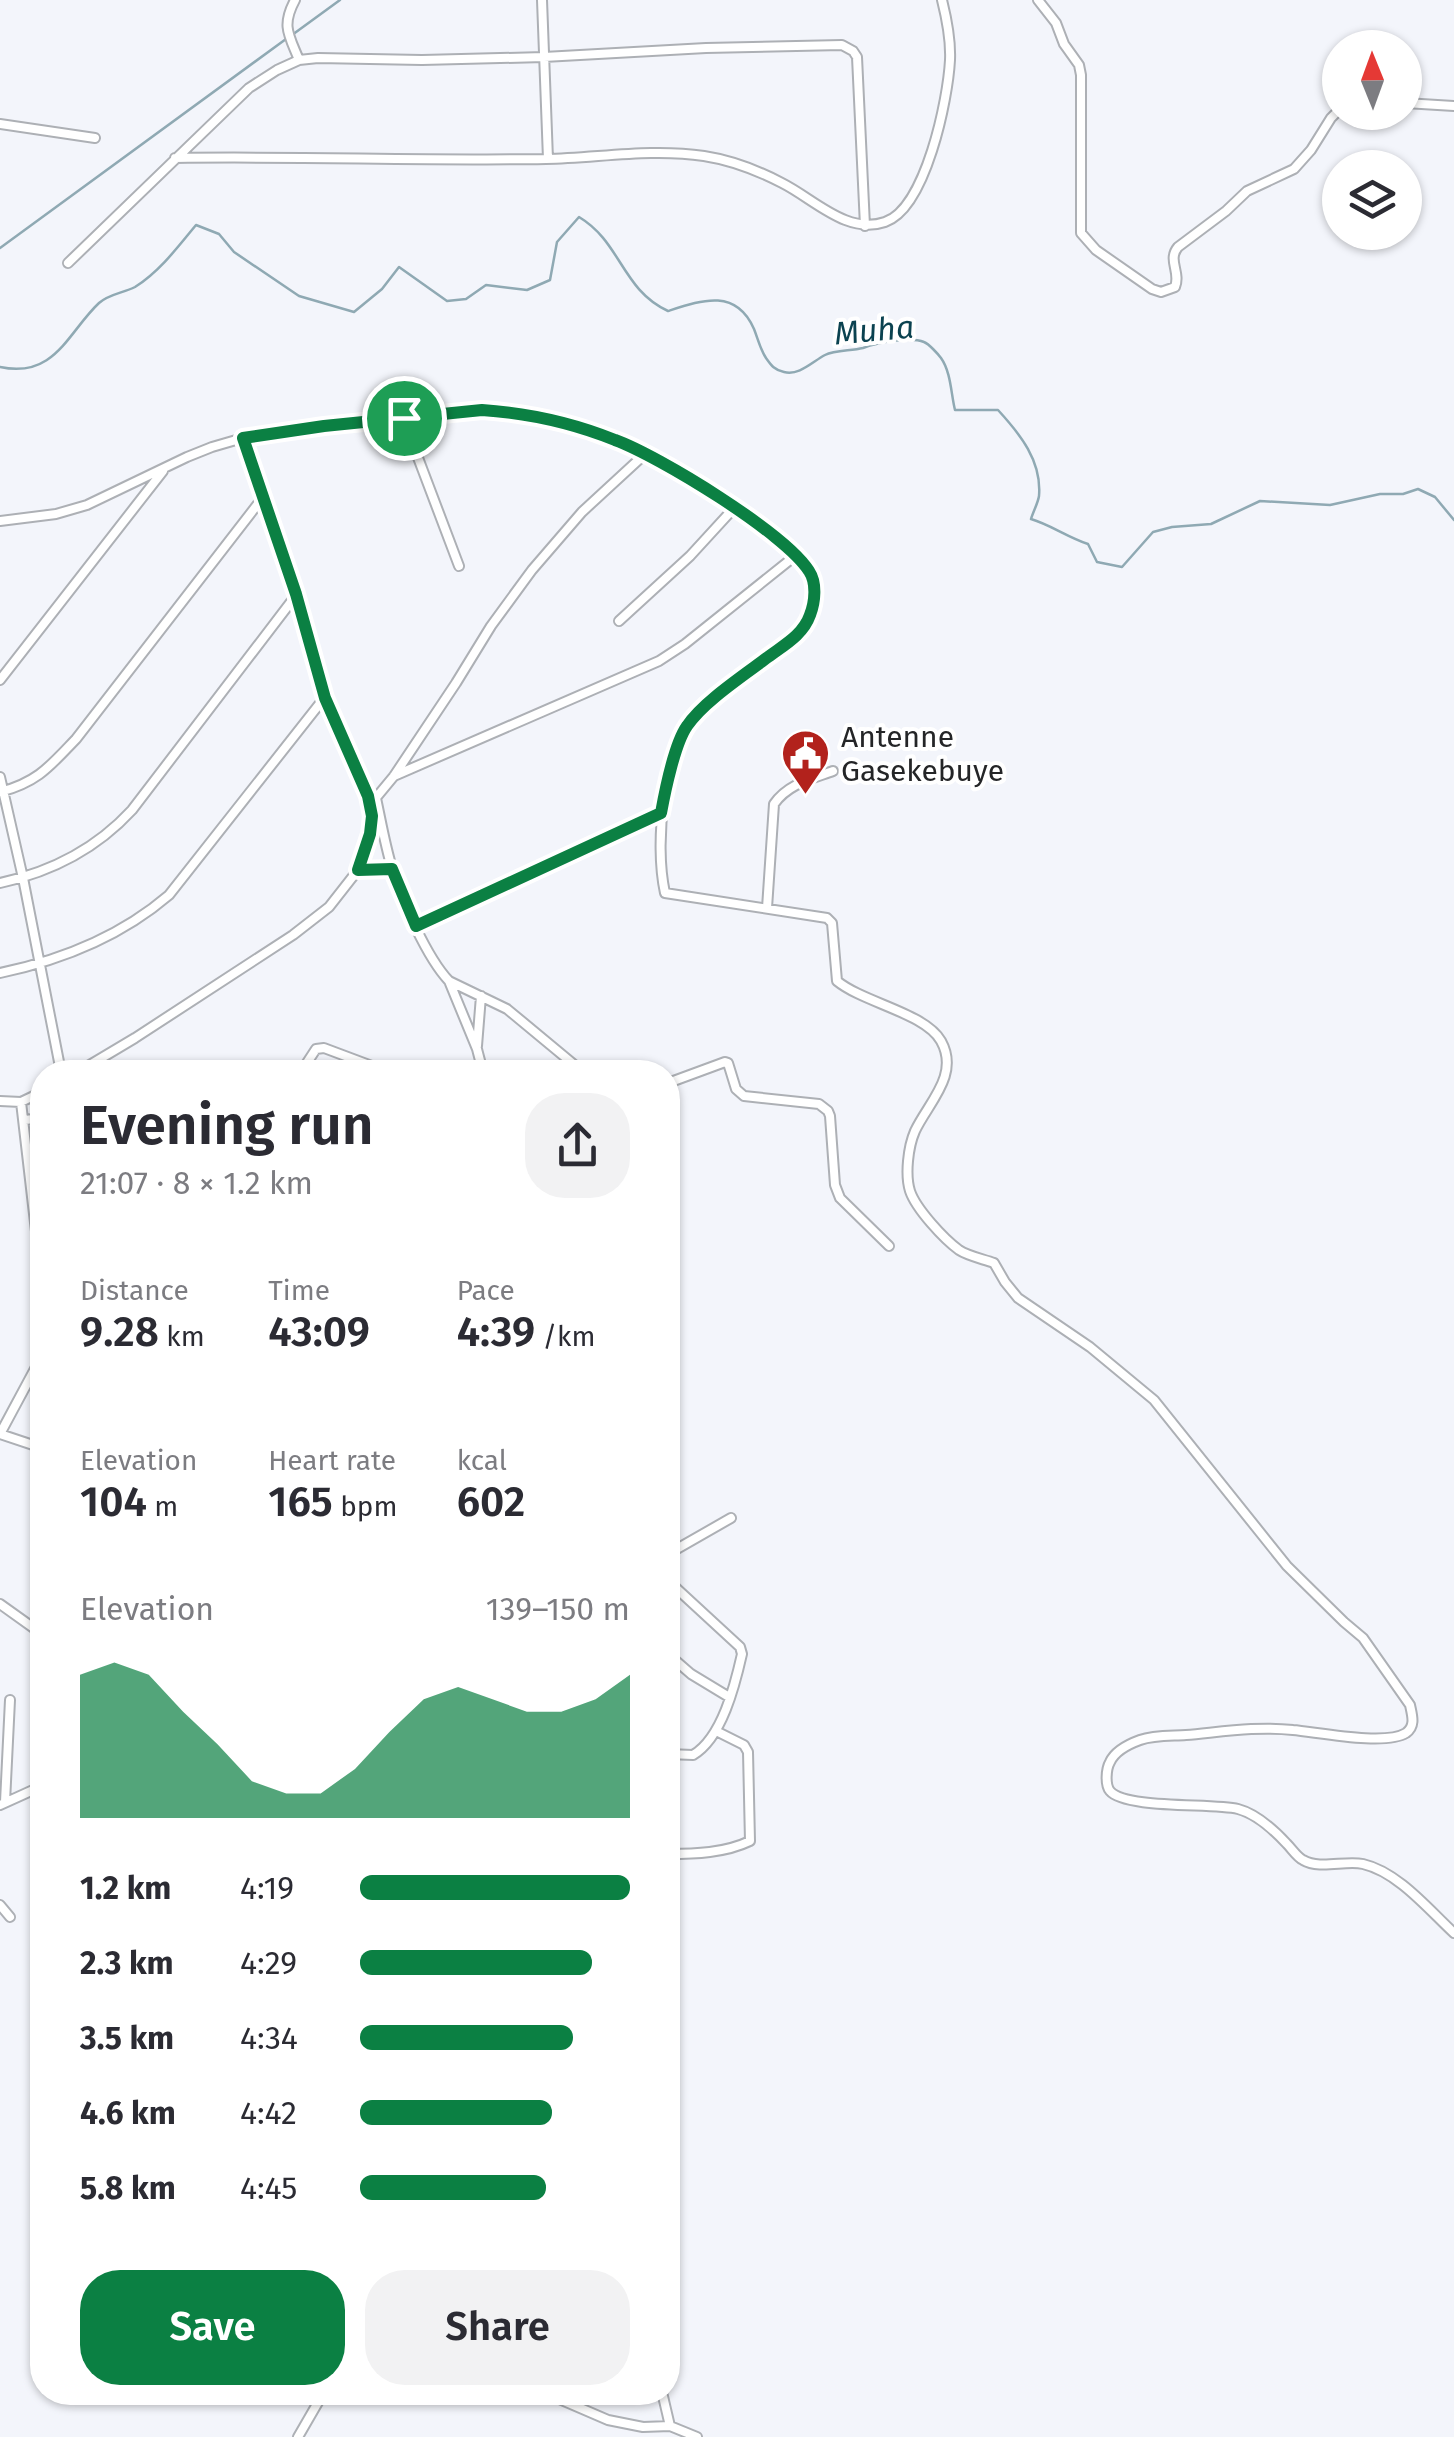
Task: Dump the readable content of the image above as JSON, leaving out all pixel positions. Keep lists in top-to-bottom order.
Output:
{
  "water": ["Muha"],
  "places": {
    "public building": ["Antenne Gasekebuye"]
  },
  "north": "top",
  "page": {
    "heading": ["Evening run", "21:07 · 8 × 1.2 km"],
    "stats": [
      ["Distance", "9.28 km"],
      ["Time", "43:09"],
      ["Pace", "4:39 /km"],
      ["Elevation", "104 m"],
      ["Heart rate", "165 bpm"],
      ["kcal", "602"]
    ],
    "chart": ["Elevation", "139–150 m"],
    "list": [
      {
        "name": "1.2 km",
        "note": "4:19"
      },
      {
        "name": "2.3 km",
        "note": "4:29"
      },
      {
        "name": "3.5 km",
        "note": "4:34"
      },
      {
        "name": "4.6 km",
        "note": "4:42"
      },
      {
        "name": "5.8 km",
        "note": "4:45"
      }
    ],
    "buttons": ["Save", "Share"]
  }
}
